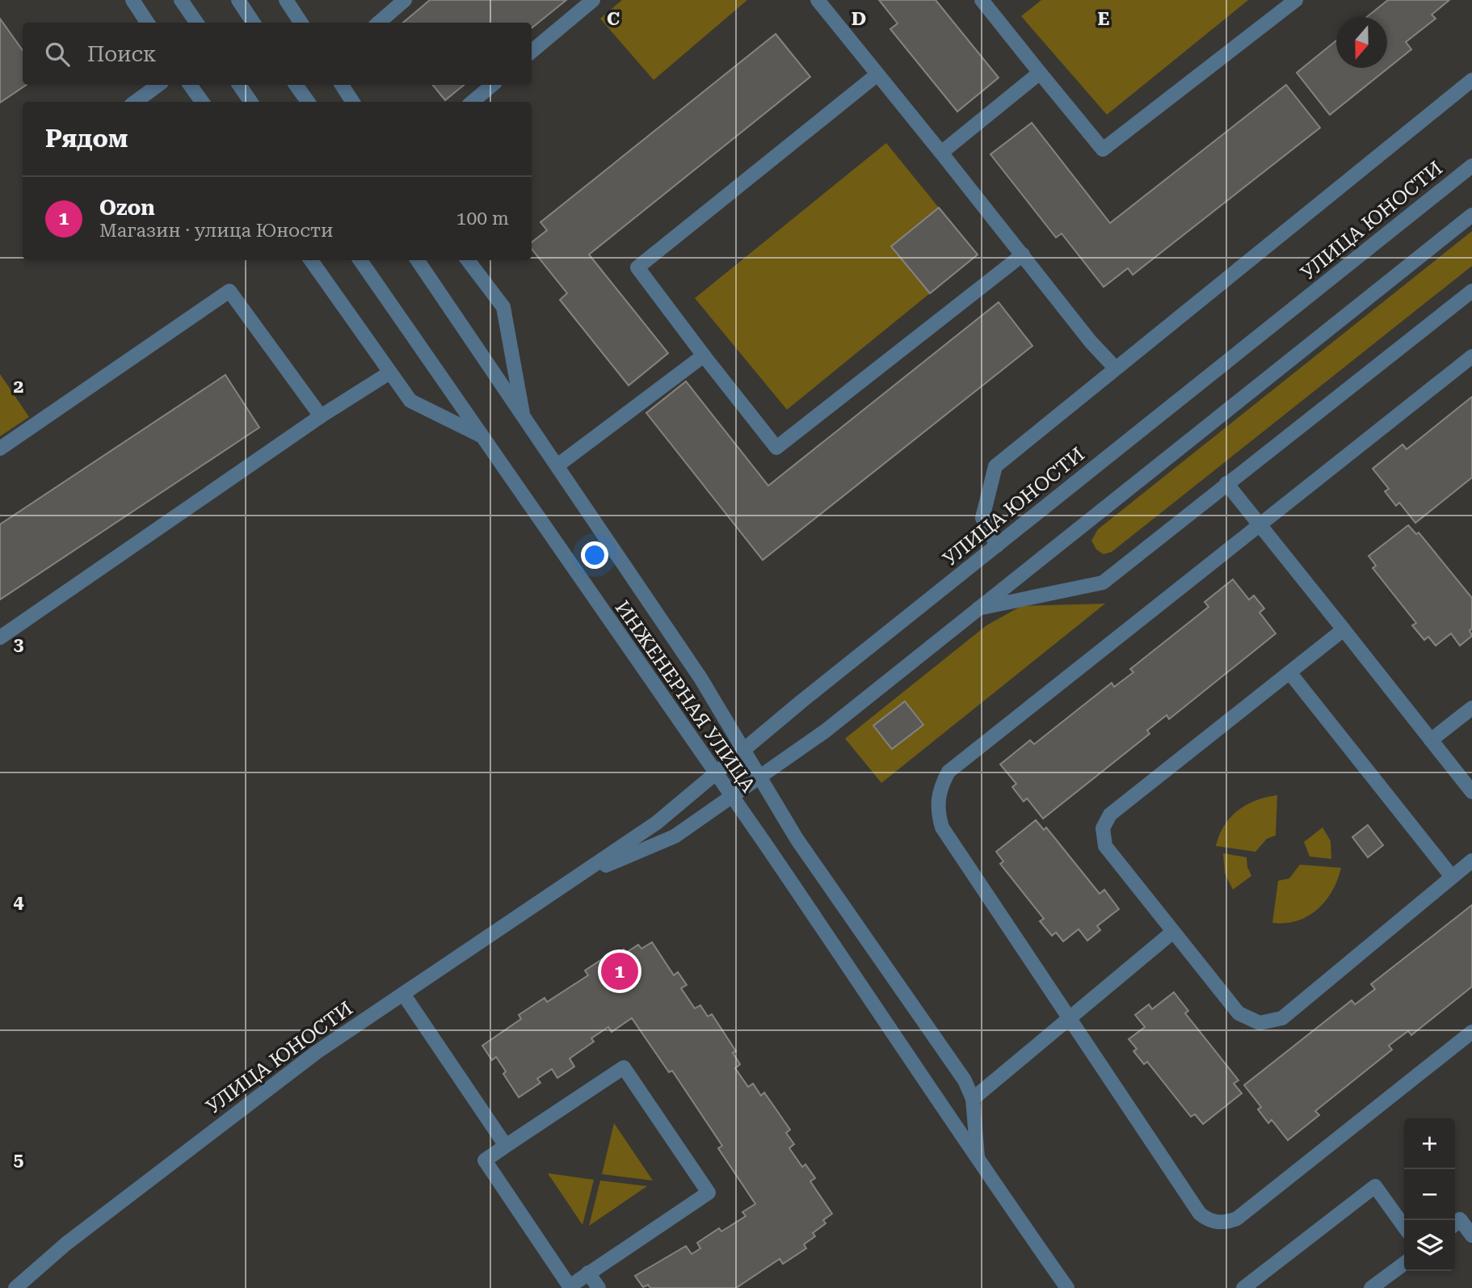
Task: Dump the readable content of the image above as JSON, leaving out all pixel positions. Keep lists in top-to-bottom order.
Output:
{
  "streets": {
    "street": ["УЛИЦА ЮНОСТИ", "ИНЖЕНЕРНАЯ УЛИЦА"]
  },
  "crossings": [
    ["УЛИЦА ЮНОСТИ", "ИНЖЕНЕРНАЯ УЛИЦА"]
  ],
  "north": "bottom",
  "page": {
    "search": "Поиск",
    "heading": "Рядом",
    "list": [
      {
        "mark": "1",
        "name": "Ozon",
        "note": "Магазин · улица Юности",
        "value": "100 m"
      }
    ],
    "pins": "1",
    "map_buttons": ["+", "−"]
  },
  "grid": {
    "columns": ["C", "D", "E"],
    "rows": [
      "2",
      "3",
      "4",
      "5"
    ]
  }
}
